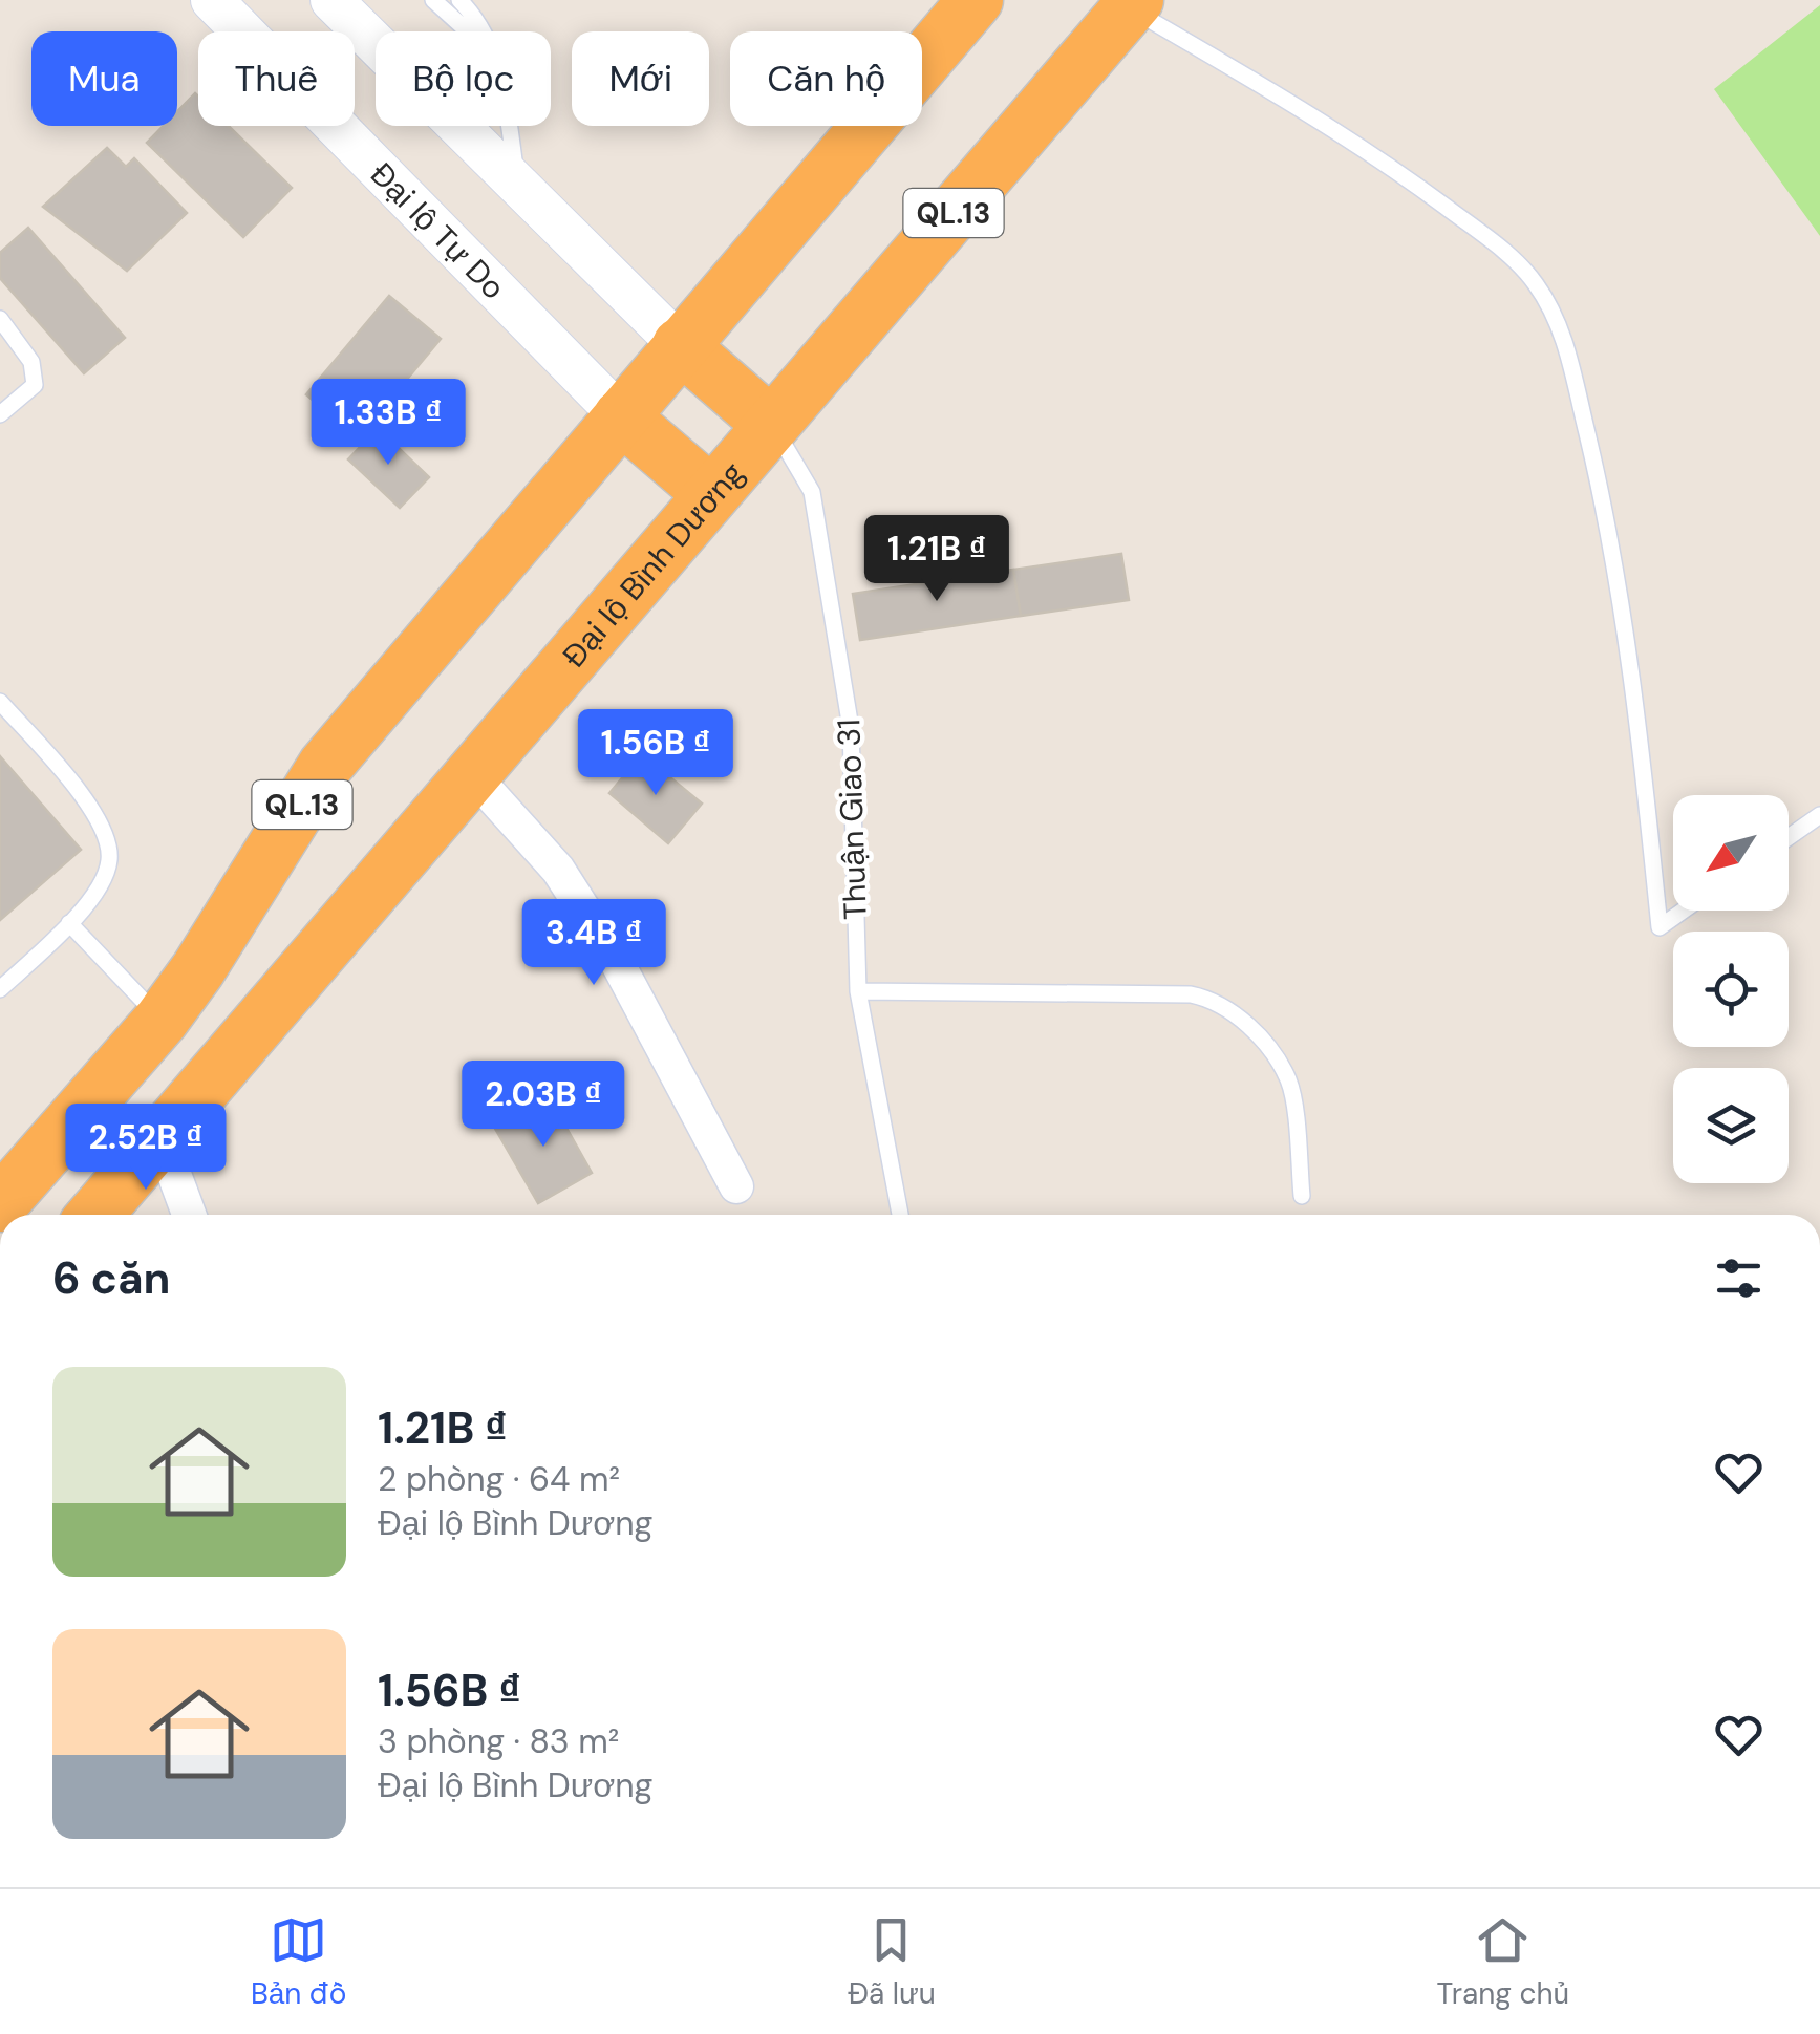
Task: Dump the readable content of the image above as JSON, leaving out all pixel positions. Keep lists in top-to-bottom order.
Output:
{
  "streets": {
    "highway": ["QL.13", "Đại lộ Bình Dương"],
    "street": ["Đại lộ Tự Do"],
    "lane": ["Thuận Giao 31"]
  },
  "crossings": [
    ["QL.13", "Đại lộ Tự Do"],
    ["Đại lộ Bình Dương", "Thuận Giao 31"]
  ],
  "north": "bottom left",
  "page": {
    "chip": [
      "Mua",
      "Thuê",
      "Bộ lọc",
      "Mới",
      "Căn hộ"
    ],
    "price": [
      "1.33B ₫",
      "1.21B ₫",
      "1.56B ₫",
      "3.4B ₫",
      "2.03B ₫",
      "2.52B ₫"
    ],
    "heading": "6 căn",
    "list": [
      {
        "name": "1.21B ₫",
        "note": "2 phòng · 64 m² · Đại lộ Bình Dương"
      },
      {
        "name": "1.56B ₫",
        "note": "3 phòng · 83 m² · Đại lộ Bình Dương"
      }
    ],
    "tabs": ["Bản đồ", "Đã lưu", "Trang chủ"]
  }
}
